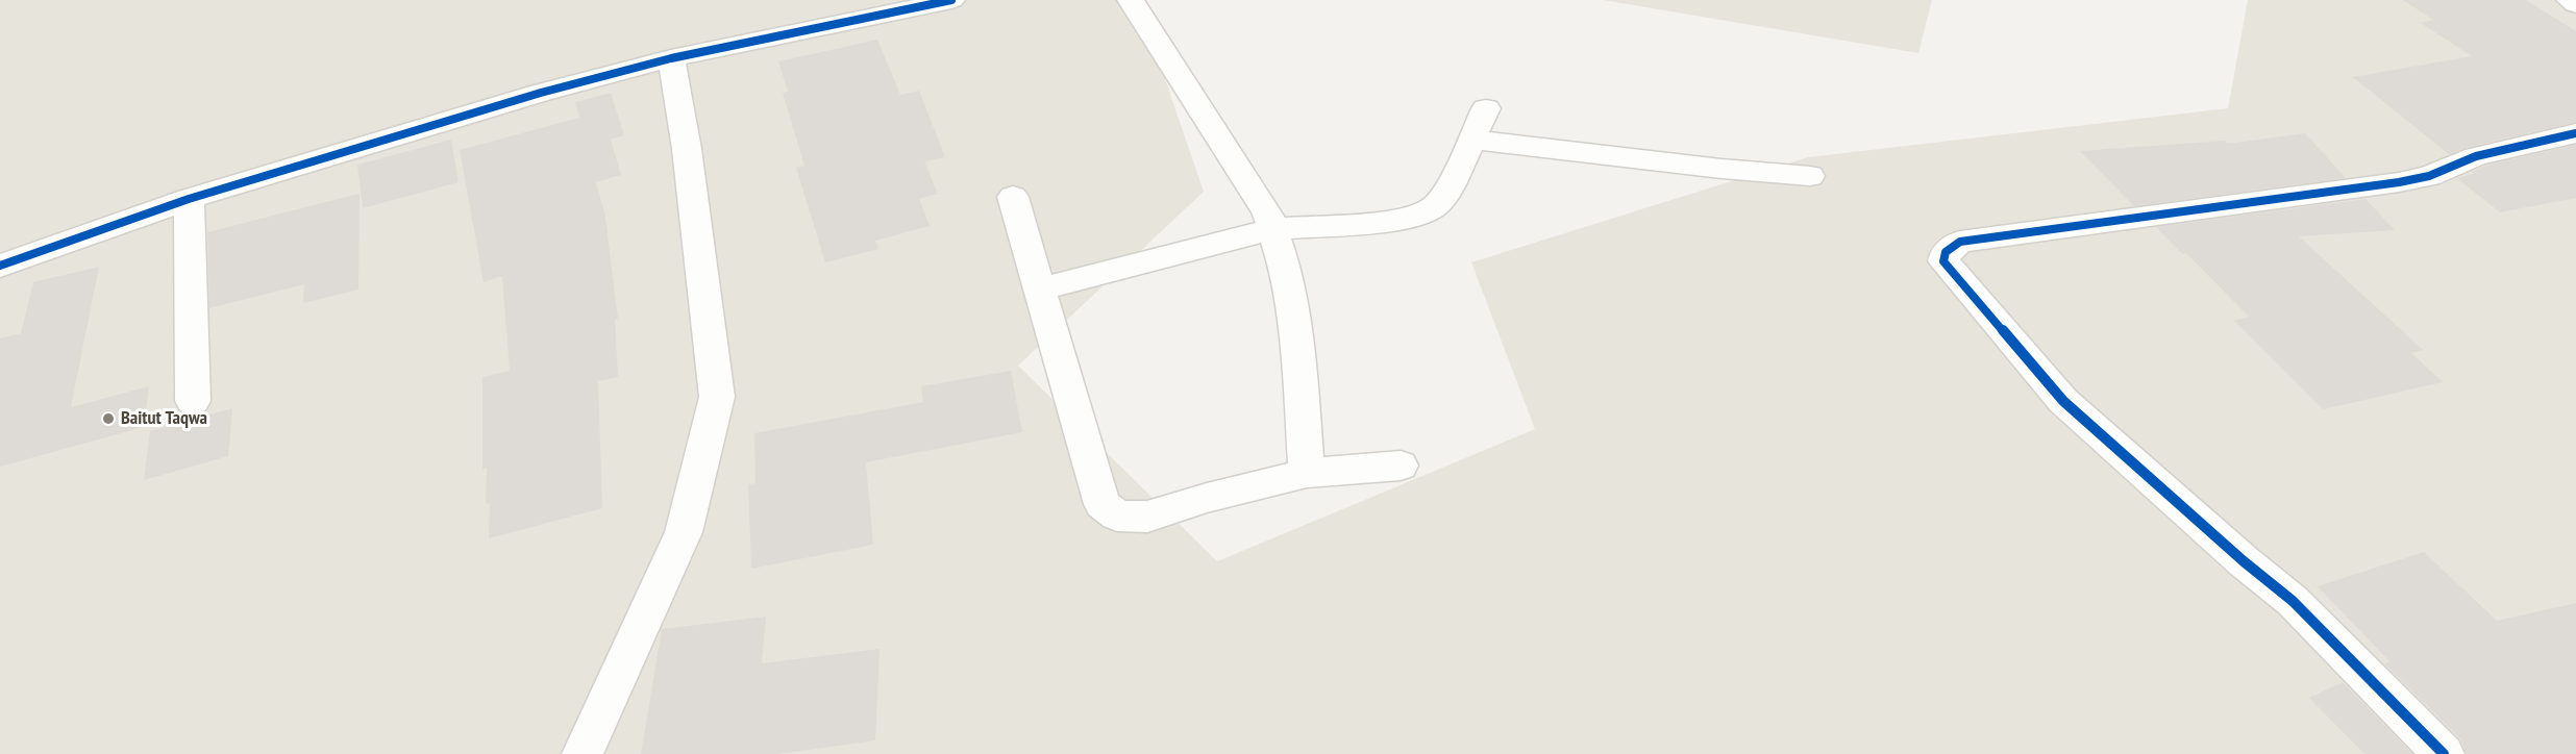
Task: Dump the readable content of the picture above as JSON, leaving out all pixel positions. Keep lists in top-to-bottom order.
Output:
{
  "places": ["Baitut Taqwa"]
}
